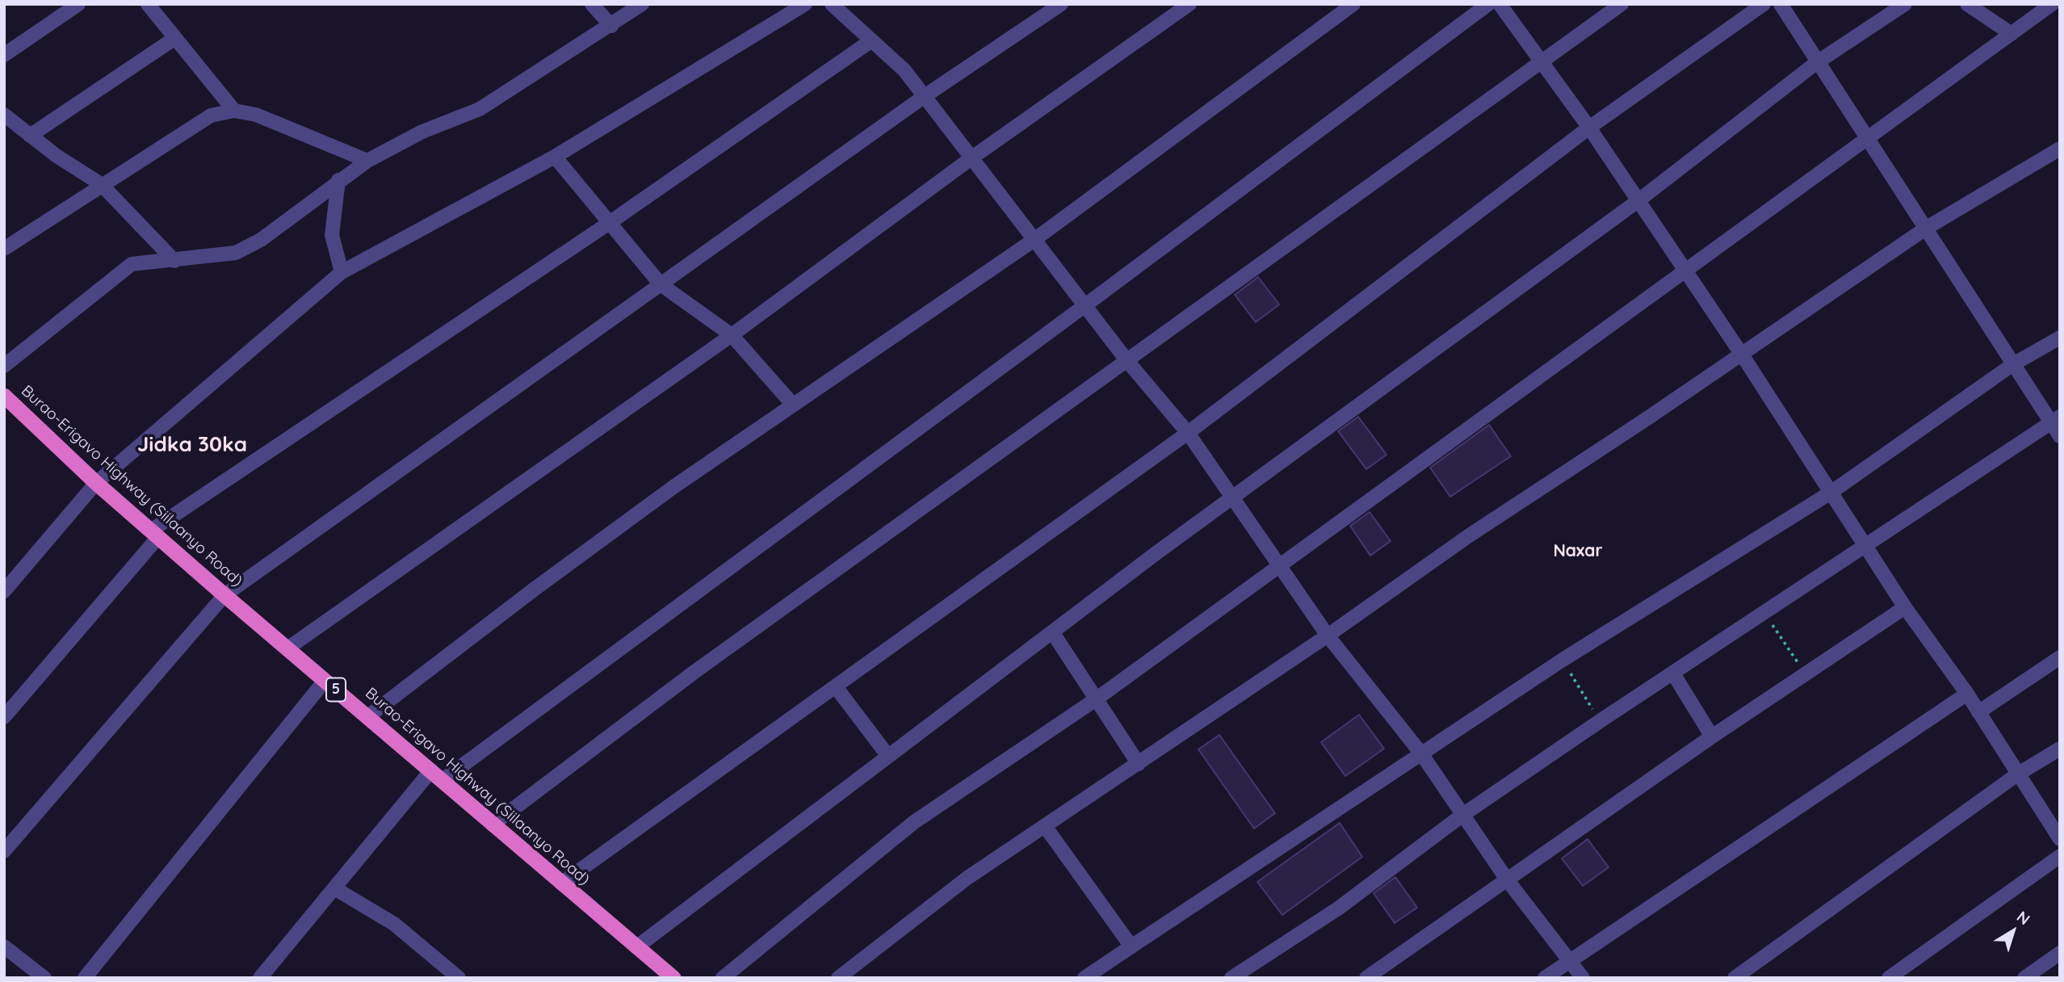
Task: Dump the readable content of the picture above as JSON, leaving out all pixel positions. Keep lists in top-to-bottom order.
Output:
{
  "streets": {
    "highway": ["Burao-Erigavo Highway (Siilaanyo Road)", "5"]
  },
  "districts": ["Jidka 30ka", "Naxar"],
  "north": "top right"
}
